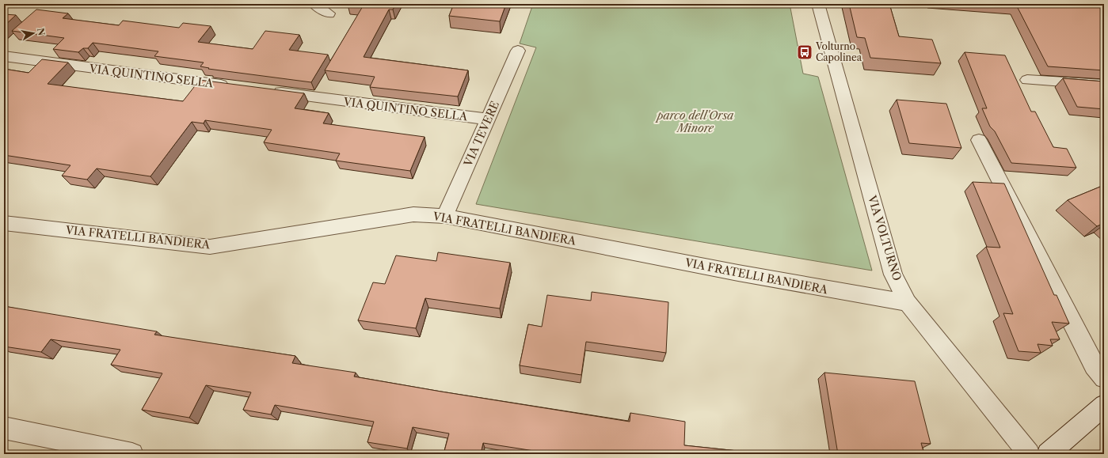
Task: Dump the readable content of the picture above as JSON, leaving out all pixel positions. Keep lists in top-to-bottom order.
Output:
{
  "streets": {
    "street": [
      "VIA QUINTINO SELLA",
      "VIA TEVERE",
      "VIA FRATELLI BANDIERA",
      "VIA VOLTURNO"
    ]
  },
  "crossings": [
    ["VIA QUINTINO SELLA", "VIA TEVERE"],
    ["VIA TEVERE", "VIA FRATELLI BANDIERA"],
    ["VIA FRATELLI BANDIERA", "VIA VOLTURNO"]
  ],
  "parks": ["parco dell'Orsa Minore"],
  "places": {
    "bus stop": ["Volturno Capolinea"]
  },
  "north": "right"
}
